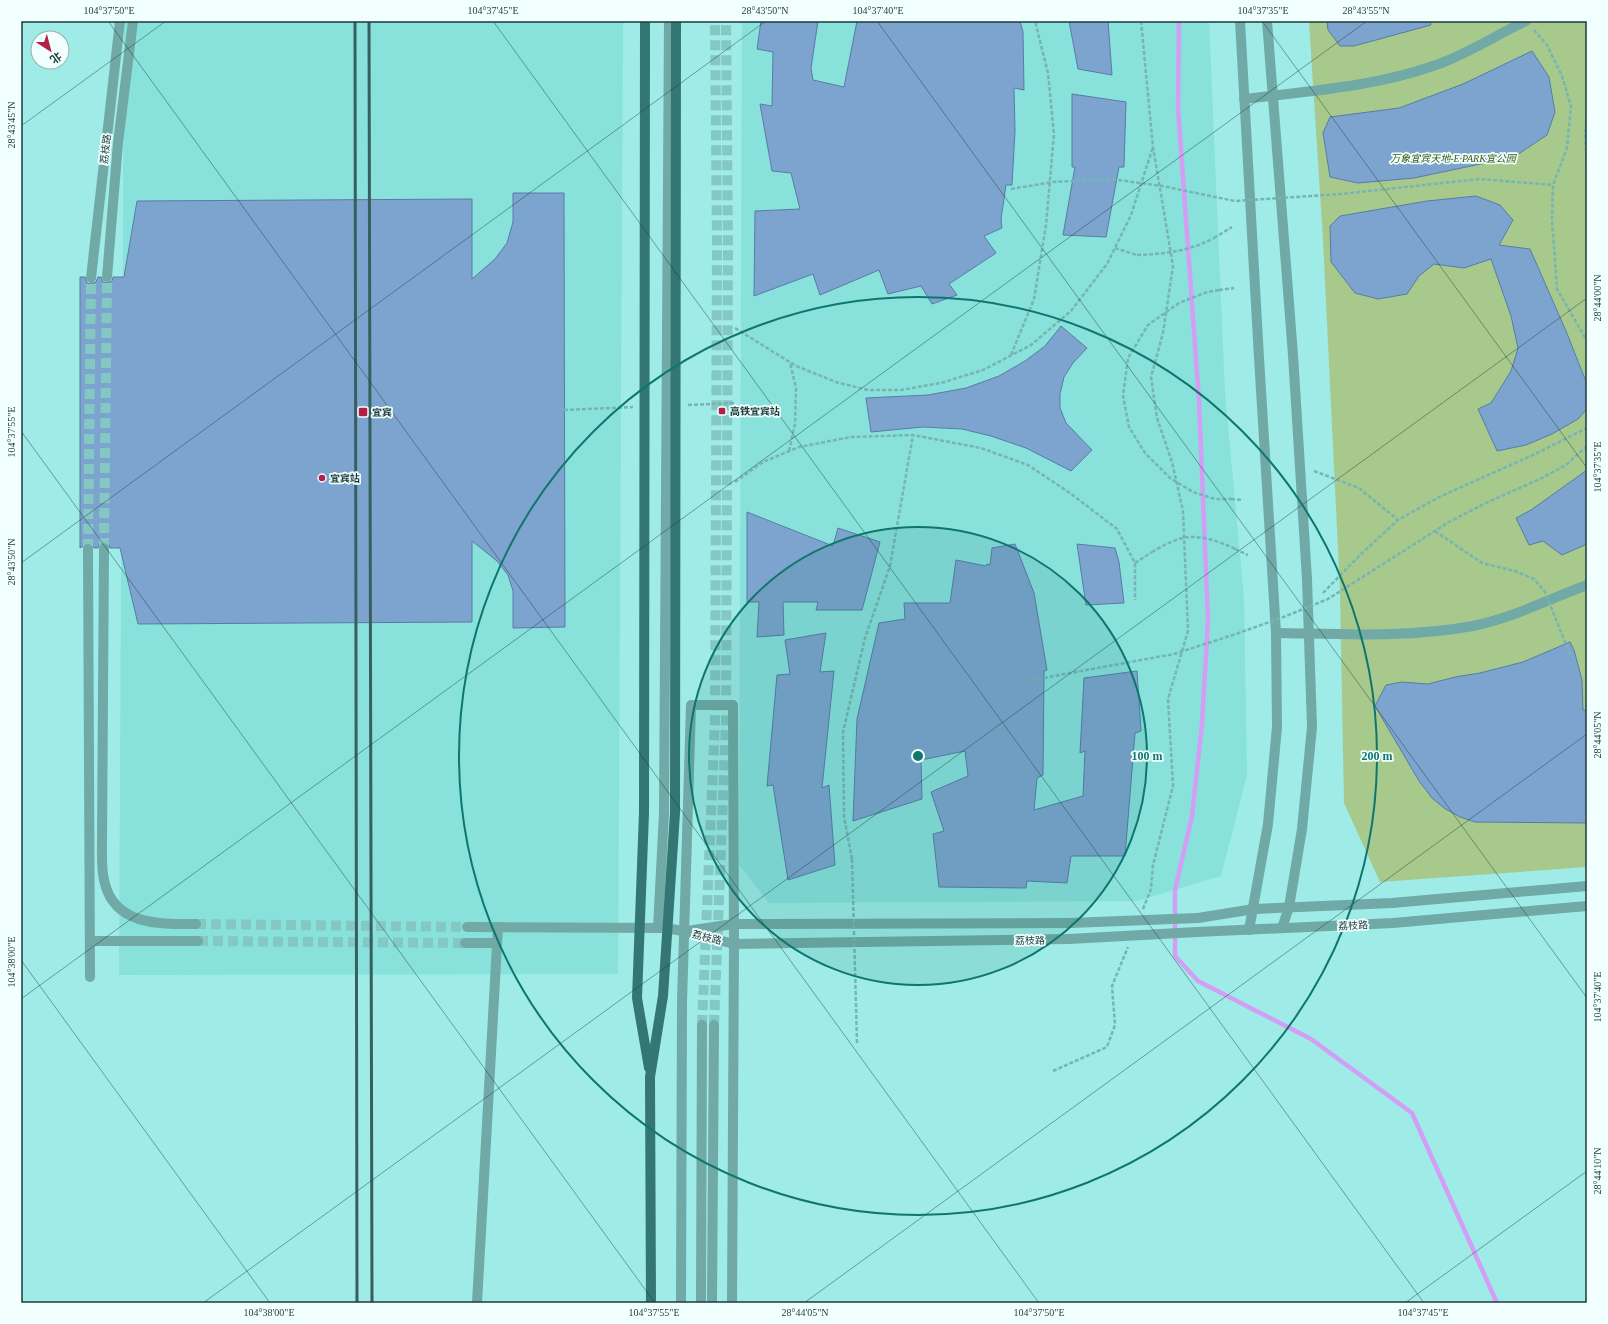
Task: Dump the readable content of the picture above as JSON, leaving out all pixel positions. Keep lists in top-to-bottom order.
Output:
{
  "streets": {
    "street": ["荔枝路"]
  },
  "parks": ["万象宜宾天地-E·PARK宜公园"],
  "places": {
    "transit": ["高铁宜宾站", "宜宾"],
    "other": ["宜宾站"]
  },
  "north": "bottom right",
  "coordinates": [
    "104°37'50\"E",
    "104°37'45\"E",
    "28°43'50\"N",
    "104°37'40\"E",
    "104°37'35\"E",
    "28°43'55\"N",
    "28°43'45\"N",
    "28°44'00\"N",
    "104°37'55\"E",
    "28°44'05\"N",
    "104°38'00\"E",
    "28°44'10\"N"
  ],
  "rings": ["100 m", "200 m"]
}
